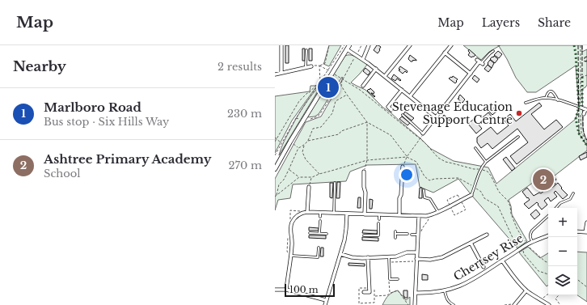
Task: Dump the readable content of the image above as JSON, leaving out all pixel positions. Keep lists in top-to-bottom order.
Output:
{
  "streets": {
    "street": ["Chertsey Rise"]
  },
  "places": ["Stevenage Education Support Centre"],
  "scale_bar": "100 m",
  "page": {
    "header": "Map",
    "nav": ["Map", "Layers", "Share"],
    "heading": ["Nearby", "2 results"],
    "pins": ["1", "2"],
    "list": [
      {
        "mark": "1",
        "name": "Marlboro Road",
        "note": "Bus stop · Six Hills Way",
        "value": "230 m"
      },
      {
        "mark": "2",
        "name": "Ashtree Primary Academy",
        "note": "School",
        "value": "270 m"
      }
    ],
    "map_buttons": ["+", "−"],
    "scale": "100 m"
  }
}
